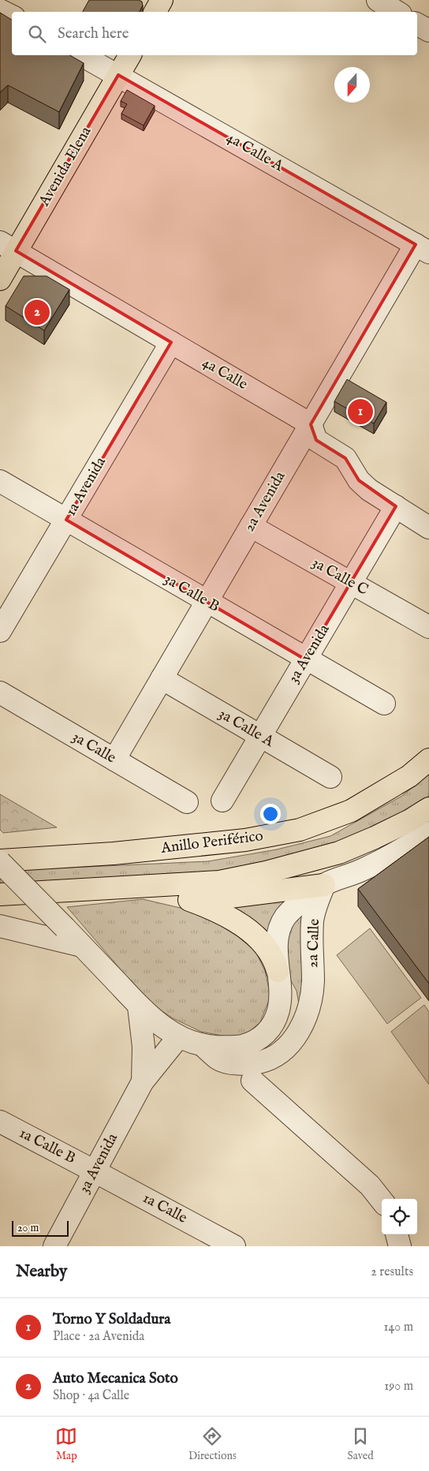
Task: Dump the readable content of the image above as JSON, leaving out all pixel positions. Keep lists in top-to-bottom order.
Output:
{
  "streets": {
    "main road": ["Avenida Elena", "Anillo Periférico"],
    "street": [
      "4a Calle A",
      "4a Calle",
      "1a Avenida",
      "2a Avenida",
      "3a Calle C",
      "3a Calle B",
      "3a Avenida",
      "3a Calle A",
      "3a Calle",
      "2a Calle",
      "1a Calle B",
      "1a Calle"
    ]
  },
  "crossings": [
    ["4a Calle A", "Avenida Elena"],
    ["4a Calle A", "2a Avenida"],
    ["Avenida Elena", "4a Calle"],
    ["4a Calle", "1a Avenida"],
    ["4a Calle", "2a Avenida"],
    ["1a Avenida", "3a Calle B"],
    ["2a Avenida", "3a Calle C"],
    ["2a Avenida", "3a Calle B"],
    ["2a Avenida", "3a Calle A"],
    ["2a Avenida", "3a Calle"],
    ["3a Calle C", "3a Avenida"],
    ["3a Calle B", "3a Avenida"],
    ["3a Avenida", "3a Calle A"],
    ["3a Avenida", "2a Calle"],
    ["3a Avenida", "1a Calle B"],
    ["3a Avenida", "1a Calle"],
    ["Anillo Periférico", "2a Calle"],
    ["1a Calle B", "1a Calle"]
  ],
  "scale_bar": "20 m",
  "north": "bottom",
  "page": {
    "search": "Search here",
    "pins": ["2", "1"],
    "scale": "20 m",
    "heading": ["Nearby", "2 results"],
    "list": [
      {
        "mark": "1",
        "name": "Torno Y Soldadura",
        "note": "Place · 2a Avenida",
        "value": "140 m"
      },
      {
        "mark": "2",
        "name": "Auto Mecanica Soto",
        "note": "Shop · 4a Calle",
        "value": "190 m"
      }
    ],
    "nav": ["Map", "Directions", "Saved"]
  }
}
